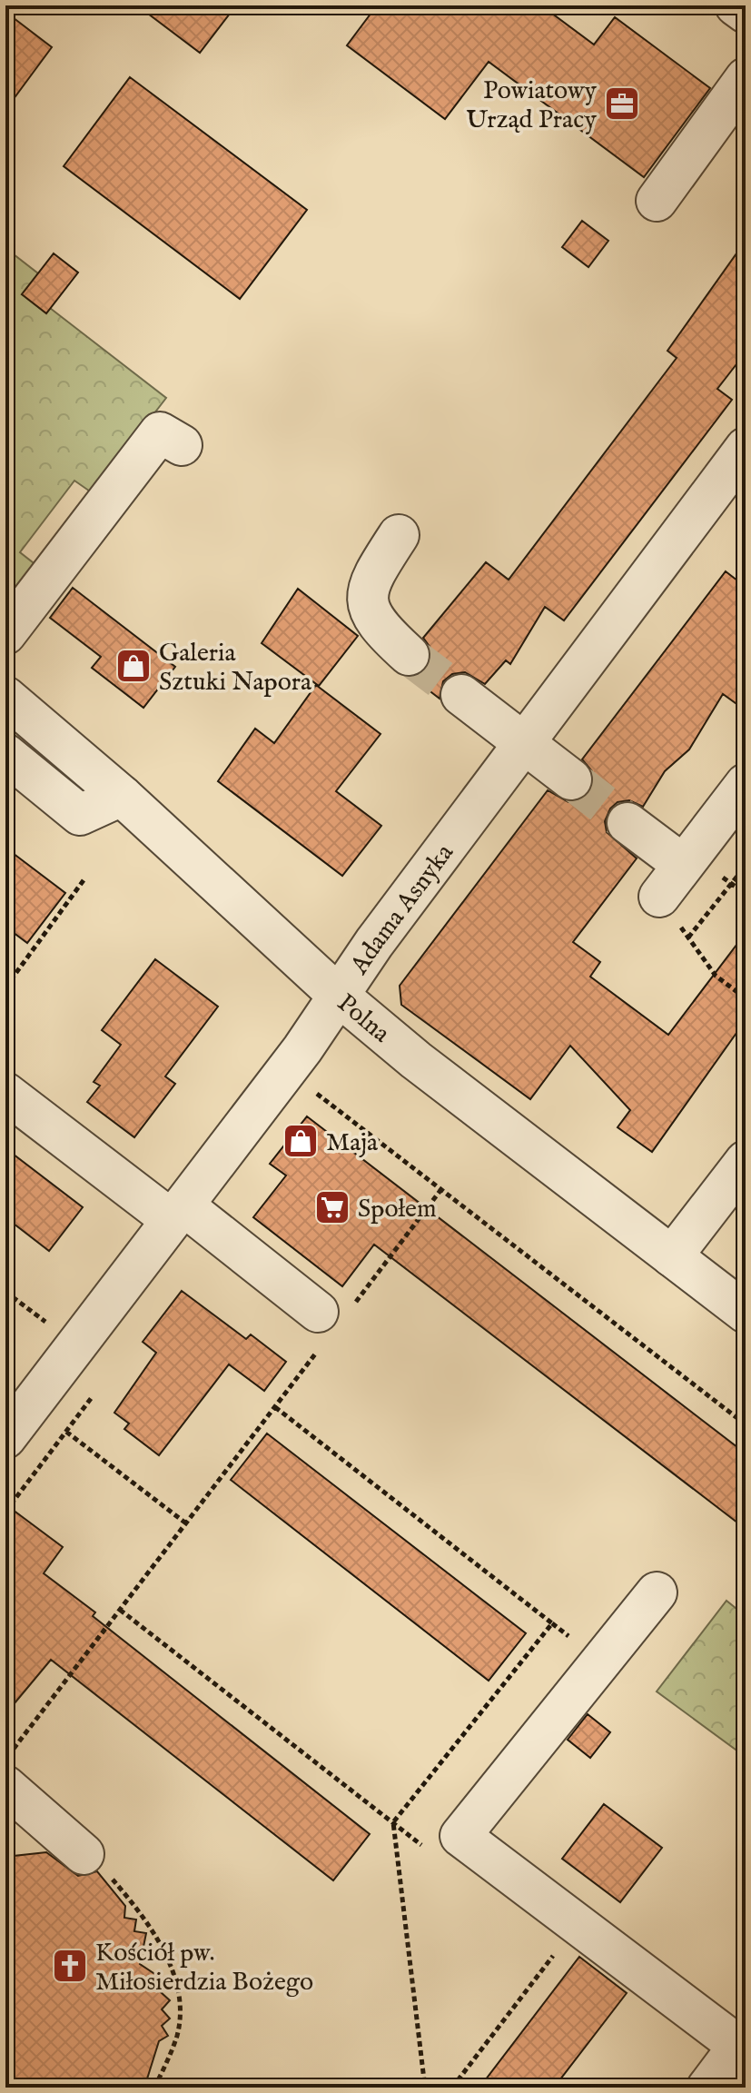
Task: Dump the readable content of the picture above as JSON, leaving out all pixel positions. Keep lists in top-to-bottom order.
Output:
{
  "streets": {
    "street": ["Adama Asnyka", "Polna"]
  },
  "crossings": [
    ["Adama Asnyka", "Polna"]
  ],
  "places": {
    "office": ["Powiatowy Urząd Pracy"],
    "shop": ["Galeria Sztuki Napora", "Maja"],
    "supermarket": ["Społem"],
    "church": ["Kościół pw. Miłosierdzia Bożego"]
  }
}
